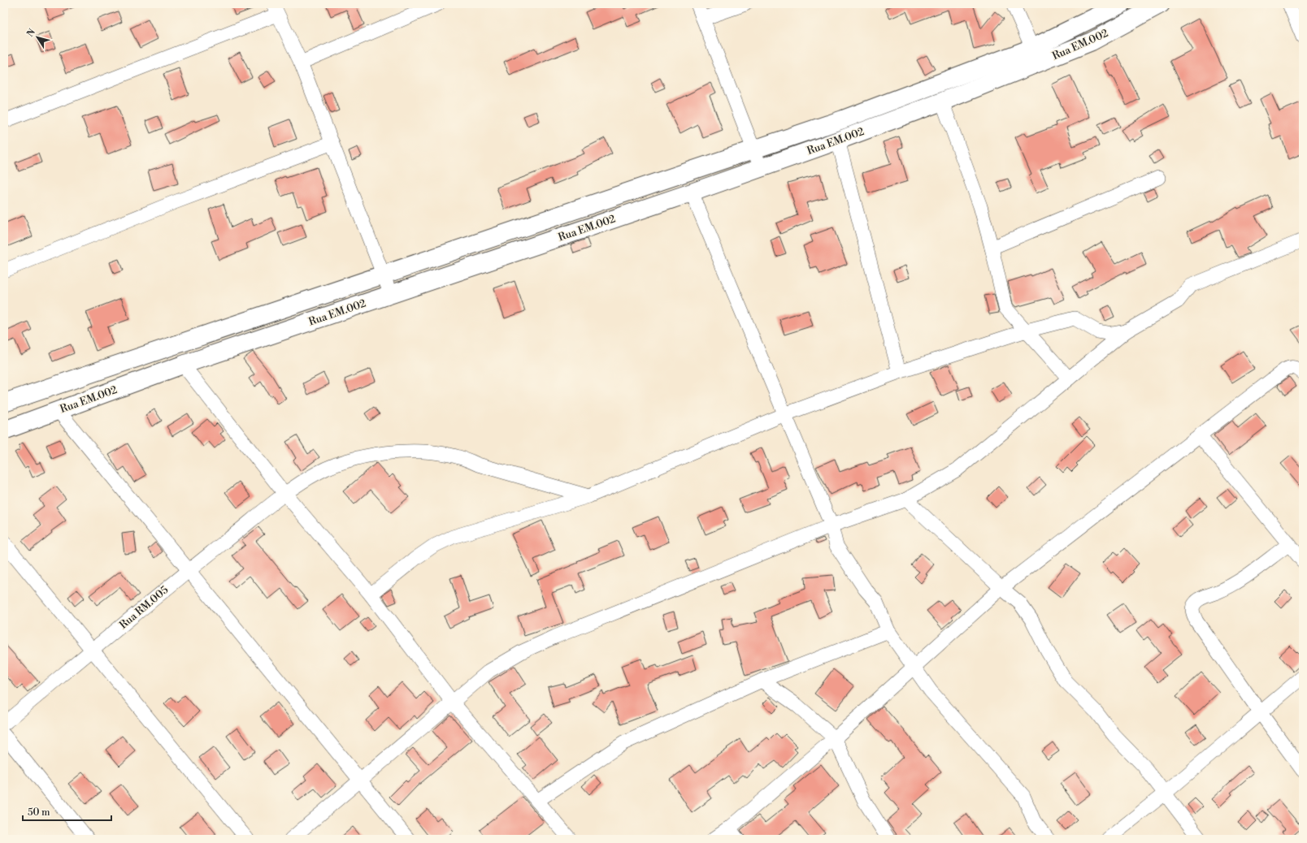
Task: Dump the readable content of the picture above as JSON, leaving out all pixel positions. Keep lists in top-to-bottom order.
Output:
{
  "streets": {
    "street": ["Rua EM.002", "Rua RM.005"]
  },
  "scale_bar": "50 m",
  "north": "top left"
}
